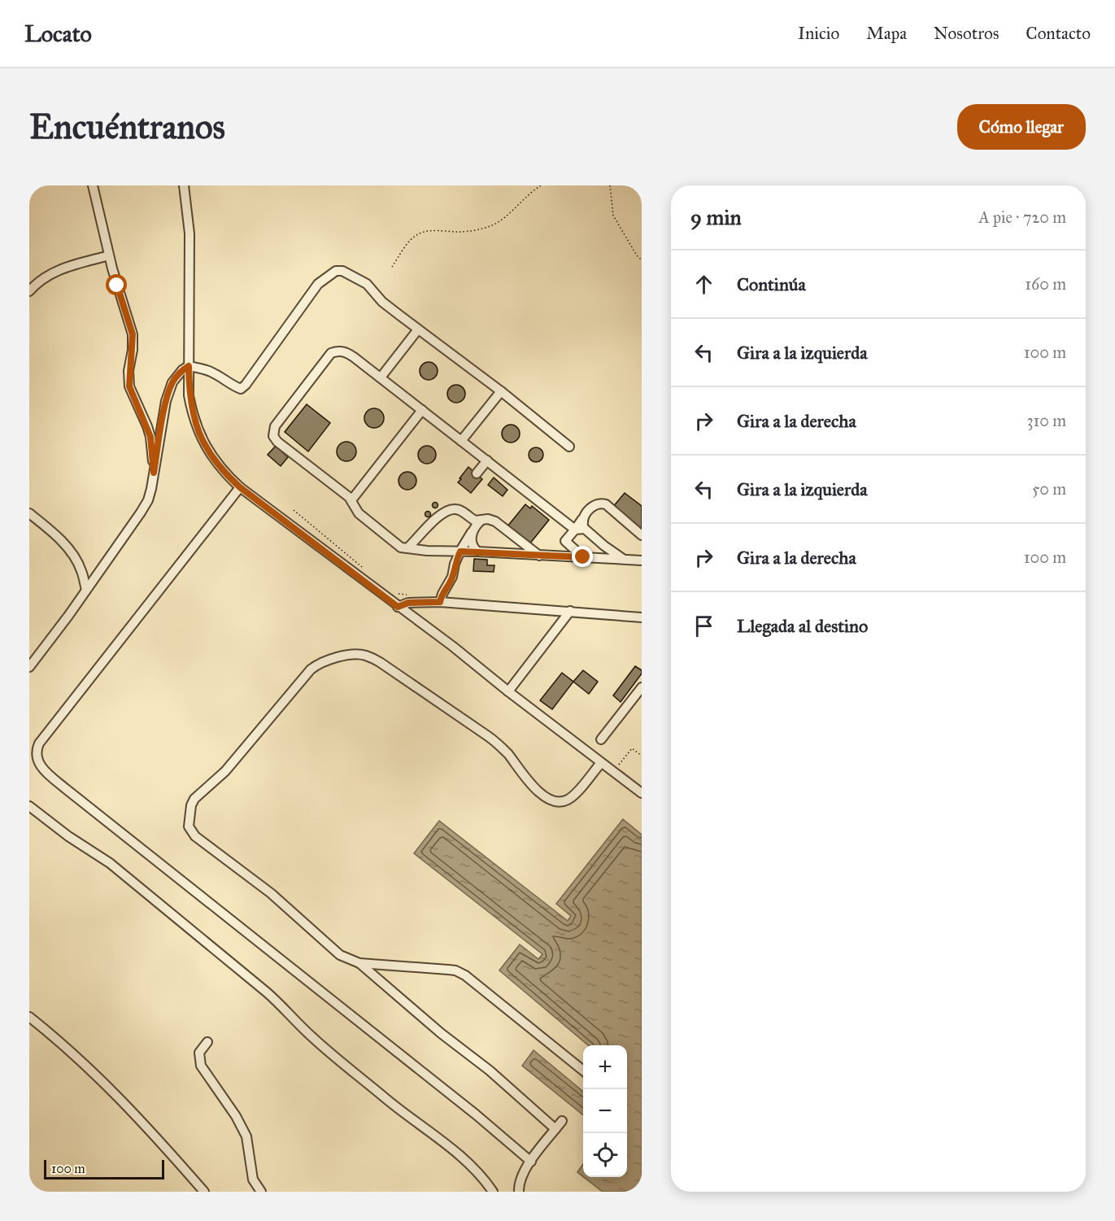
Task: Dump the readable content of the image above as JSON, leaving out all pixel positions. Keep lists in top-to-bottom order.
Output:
{
  "scale_bar": "100 m",
  "page": {
    "header": "Locato",
    "nav": [
      "Inicio",
      "Mapa",
      "Nosotros",
      "Contacto"
    ],
    "buttons": "Cómo llegar",
    "title": "Encuéntranos",
    "heading": ["9 min", "A pie · 720 m"],
    "list": [
      ["Continúa", "160 m"],
      ["Gira a la izquierda", "100 m"],
      ["Gira a la derecha", "310 m"],
      ["Gira a la izquierda", "50 m"],
      ["Gira a la derecha", "100 m"],
      "Llegada al destino"
    ],
    "map_buttons": ["+", "−"],
    "scale": "100 m"
  }
}
